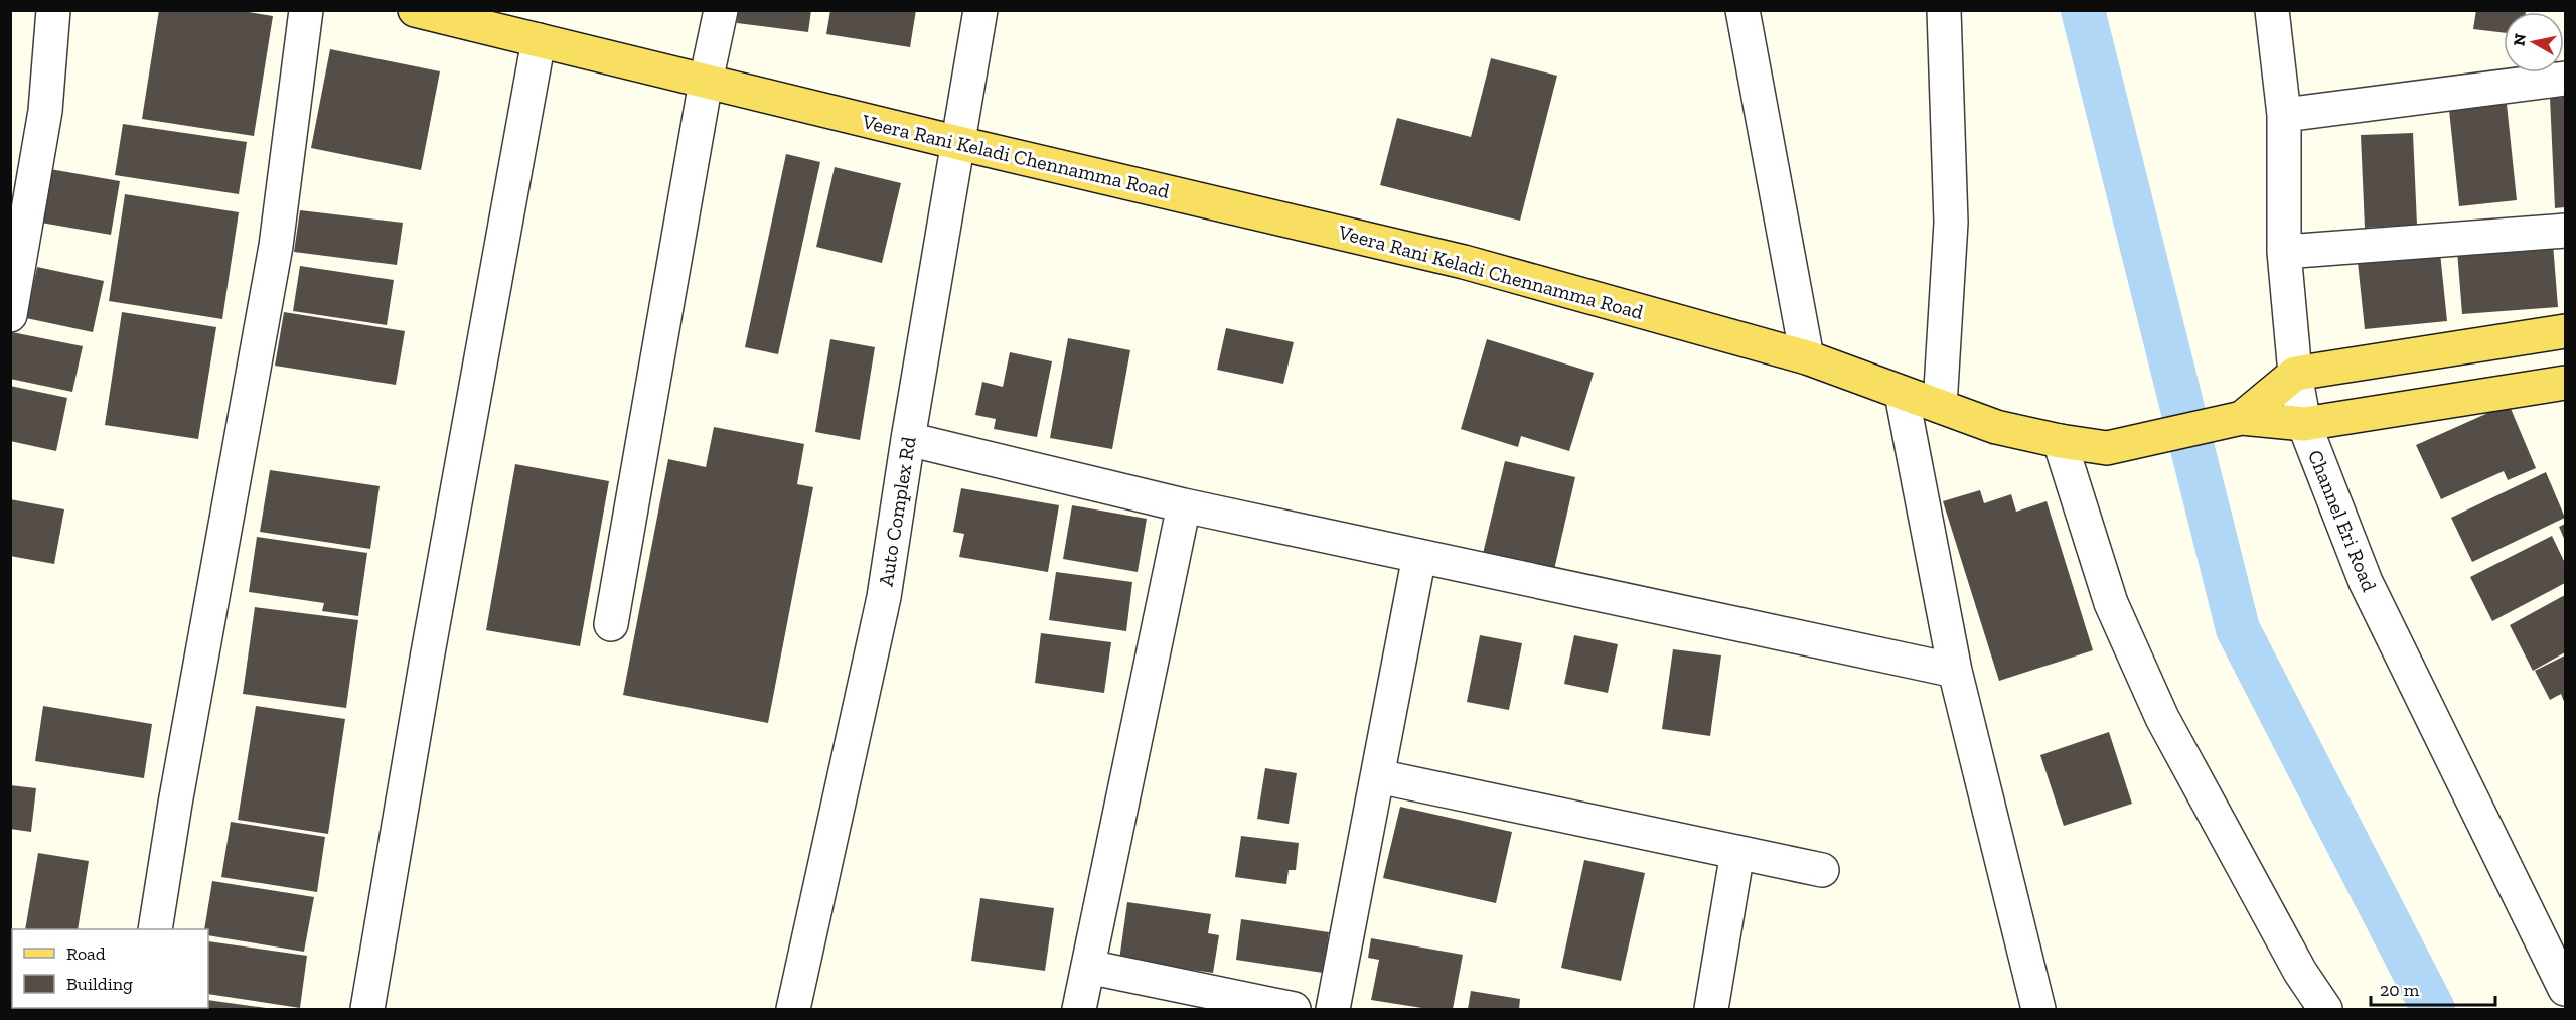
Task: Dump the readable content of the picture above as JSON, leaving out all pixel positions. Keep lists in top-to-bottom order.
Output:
{
  "streets": {
    "main road": ["Veera Rani Keladi Chennamma Road"],
    "street": ["Auto Complex Rd", "Channel Eri Road"]
  },
  "crossings": [
    ["Veera Rani Keladi Chennamma Road", "Auto Complex Rd"],
    ["Veera Rani Keladi Chennamma Road", "Channel Eri Road"]
  ],
  "legend": ["Road", "Building"],
  "scale_bar": "20 m",
  "north": "left"
}
